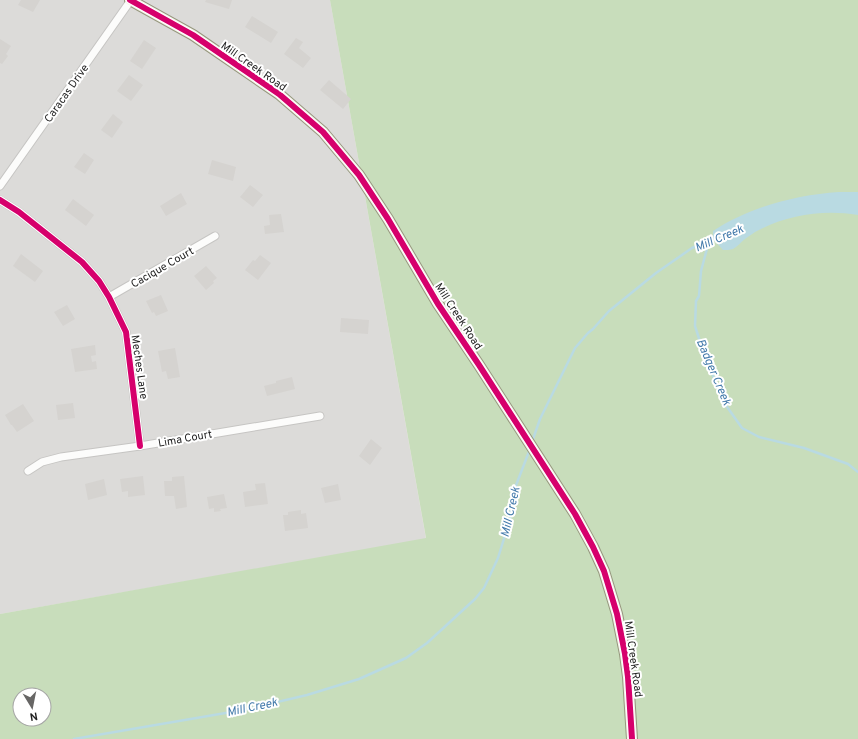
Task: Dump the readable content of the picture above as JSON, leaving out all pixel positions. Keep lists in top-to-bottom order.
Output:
{
  "streets": {
    "street": [
      "Mill Creek Road",
      "Caracas Drive",
      "Cacique Court",
      "Meches Lane",
      "Lima Court"
    ]
  },
  "crossings": [
    ["Mill Creek Road", "Caracas Drive"],
    ["Cacique Court", "Meches Lane"],
    ["Meches Lane", "Lima Court"]
  ],
  "water": ["Mill Creek", "Badger Creek"],
  "north": "bottom"
}
